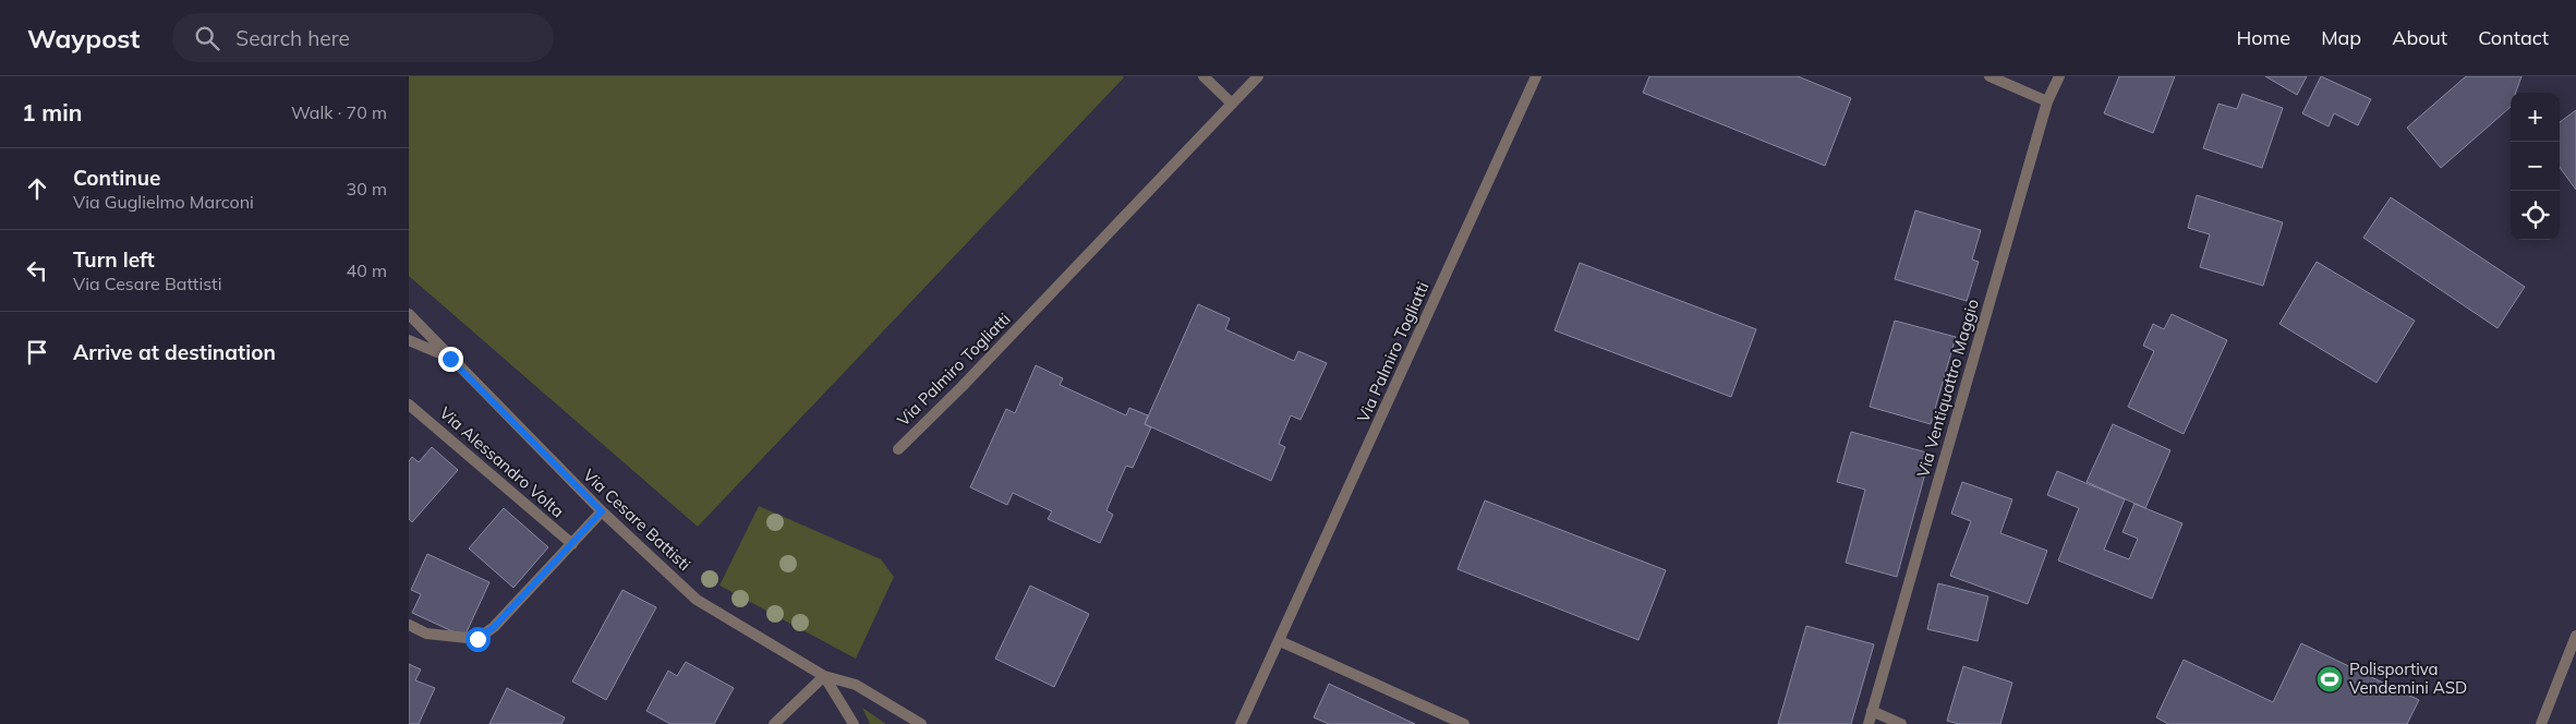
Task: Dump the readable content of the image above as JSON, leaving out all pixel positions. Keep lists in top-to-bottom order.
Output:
{
  "streets": {
    "street": [
      "Via Palmiro Togliatti",
      "Via Ventiquattro Maggio",
      "Via Alessandro Volta",
      "Via Cesare Battisti"
    ]
  },
  "places": {
    "sports": ["Polisportiva Vendemini ASD"]
  },
  "page": {
    "header": "Waypost",
    "search": "Search here",
    "nav": [
      "Home",
      "Map",
      "About",
      "Contact"
    ],
    "heading": ["1 min", "Walk · 70 m"],
    "map_buttons": ["+", "−"],
    "list": [
      ["Continue", "Via Guglielmo Marconi", "30 m"],
      ["Turn left", "Via Cesare Battisti", "40 m"],
      "Arrive at destination"
    ]
  }
}
